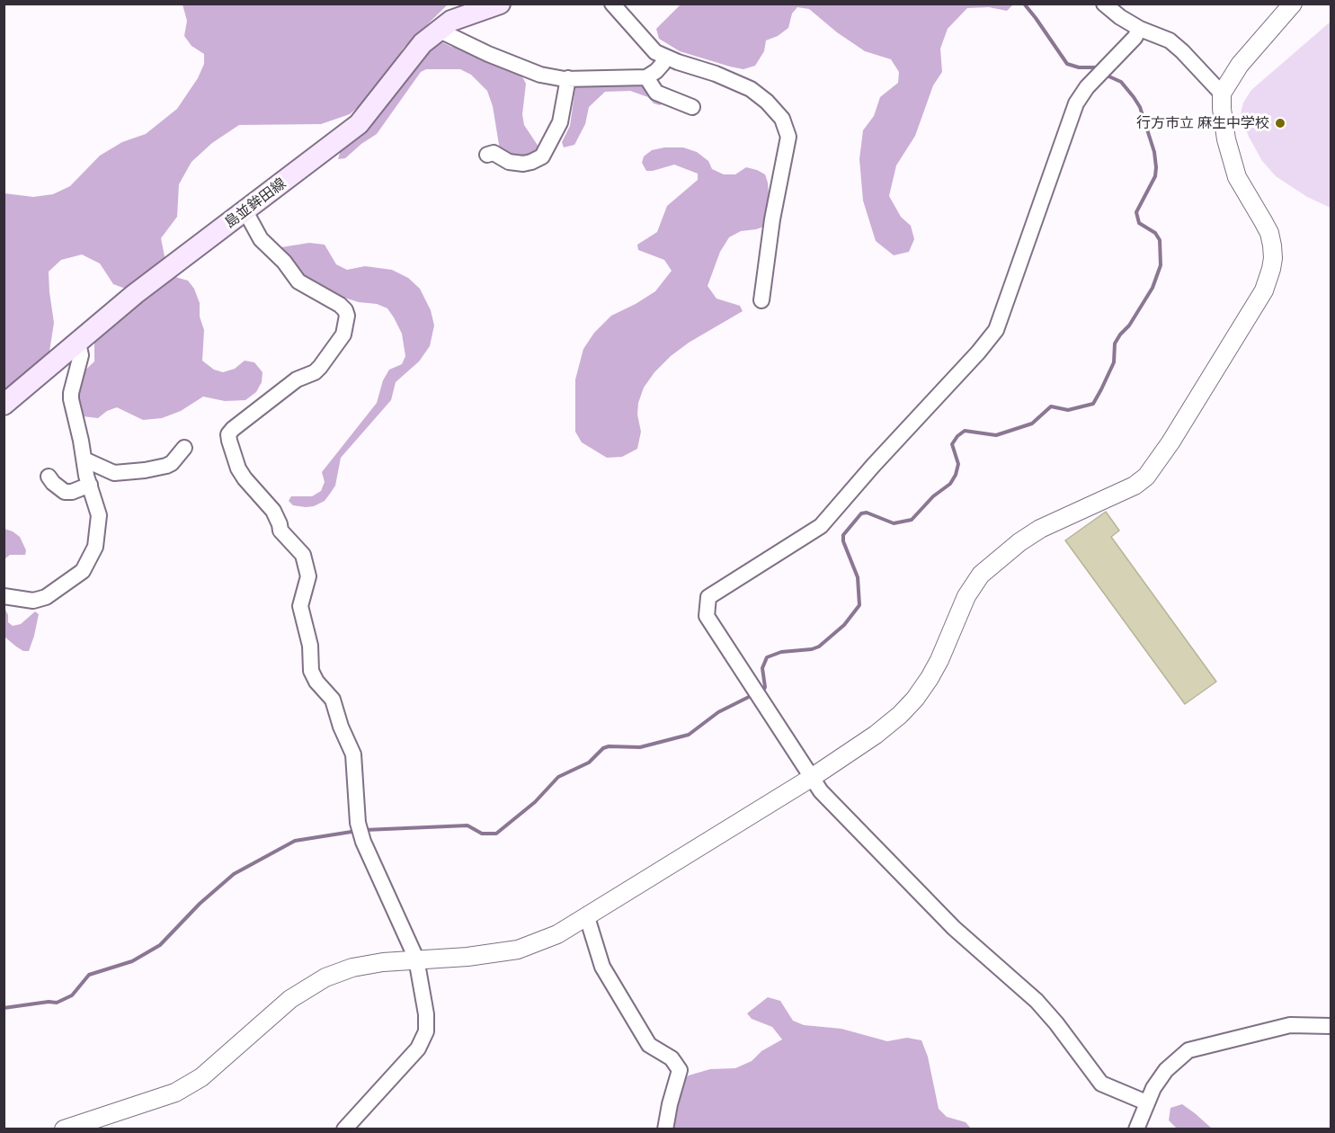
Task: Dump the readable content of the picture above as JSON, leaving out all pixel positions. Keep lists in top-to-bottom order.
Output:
{
  "streets": {
    "main road": ["島並鉾田線"]
  },
  "places": ["行方市立 麻生中学校"]
}
